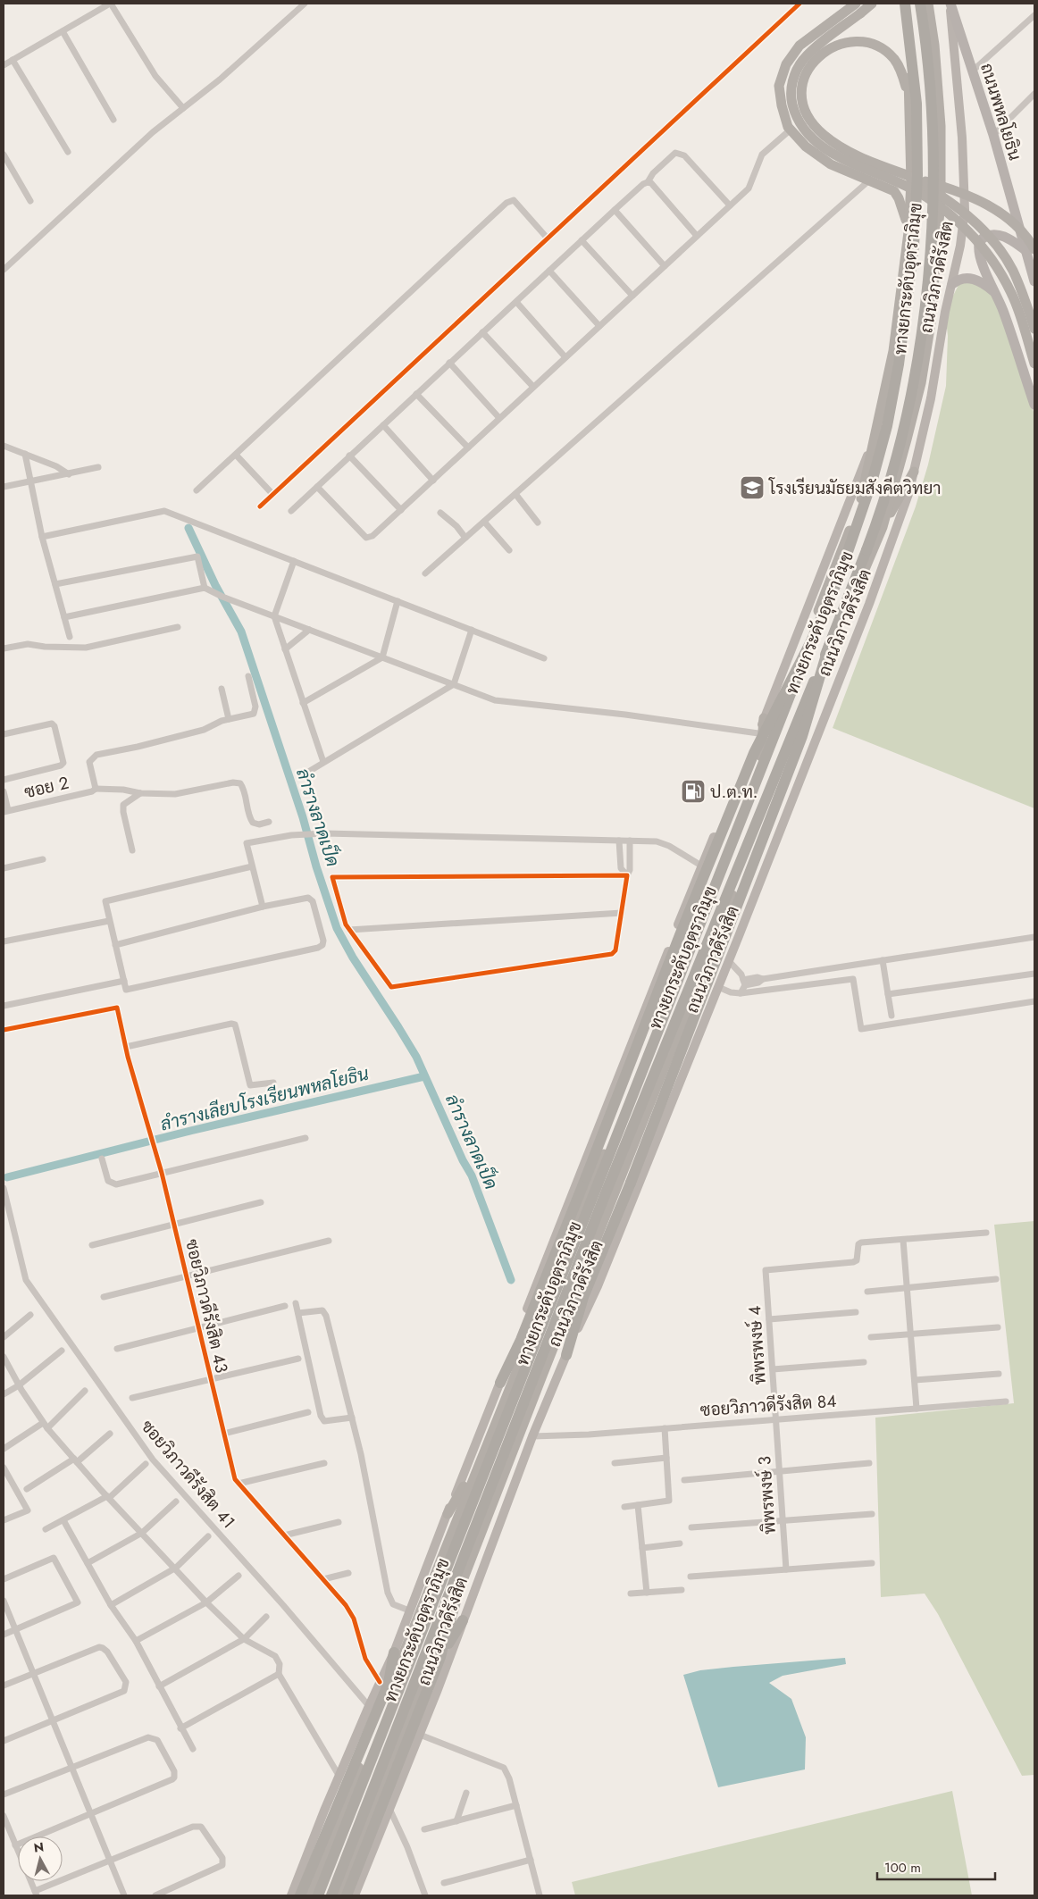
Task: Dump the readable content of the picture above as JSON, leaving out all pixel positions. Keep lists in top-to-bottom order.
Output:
{
  "streets": {
    "highway": ["ถนนวิภาวดีรังสิต", "ทางยกระดับอุตราภิมุข"],
    "main road": ["ถนนพหลโยธิน"],
    "street": [
      "ซอย 2",
      "ซอยวิภาวดีรังสิต 43",
      "พิพรพงษ์ 4",
      "ซอยวิภาวดีรังสิต 84",
      "ซอยวิภาวดีรังสิต 41",
      "พิพรพงษ์ 3"
    ]
  },
  "crossings": [
    ["ถนนพหลโยธิน", "ถนนวิภาวดีรังสิต"],
    ["ถนนวิภาวดีรังสิต", "ซอยวิภาวดีรังสิต 43"],
    ["ถนนวิภาวดีรังสิต", "ซอยวิภาวดีรังสิต 84"],
    ["ถนนวิภาวดีรังสิต", "ซอยวิภาวดีรังสิต 41"],
    ["พิพรพงษ์ 4", "ซอยวิภาวดีรังสิต 84"],
    ["พิพรพงษ์ 4", "พิพรพงษ์ 3"],
    ["ซอยวิภาวดีรังสิต 84", "พิพรพงษ์ 3"]
  ],
  "water": ["ลำรางลาดเป็ด", "ลำรางเลียบโรงเรียนพหลโยธิน"],
  "places": {
    "school or university": ["โรงเรียนมัธยมสังคีตวิทยา"],
    "fuel station": ["ป.ต.ท."]
  },
  "scale_bar": "100 m",
  "north": "top"
}
